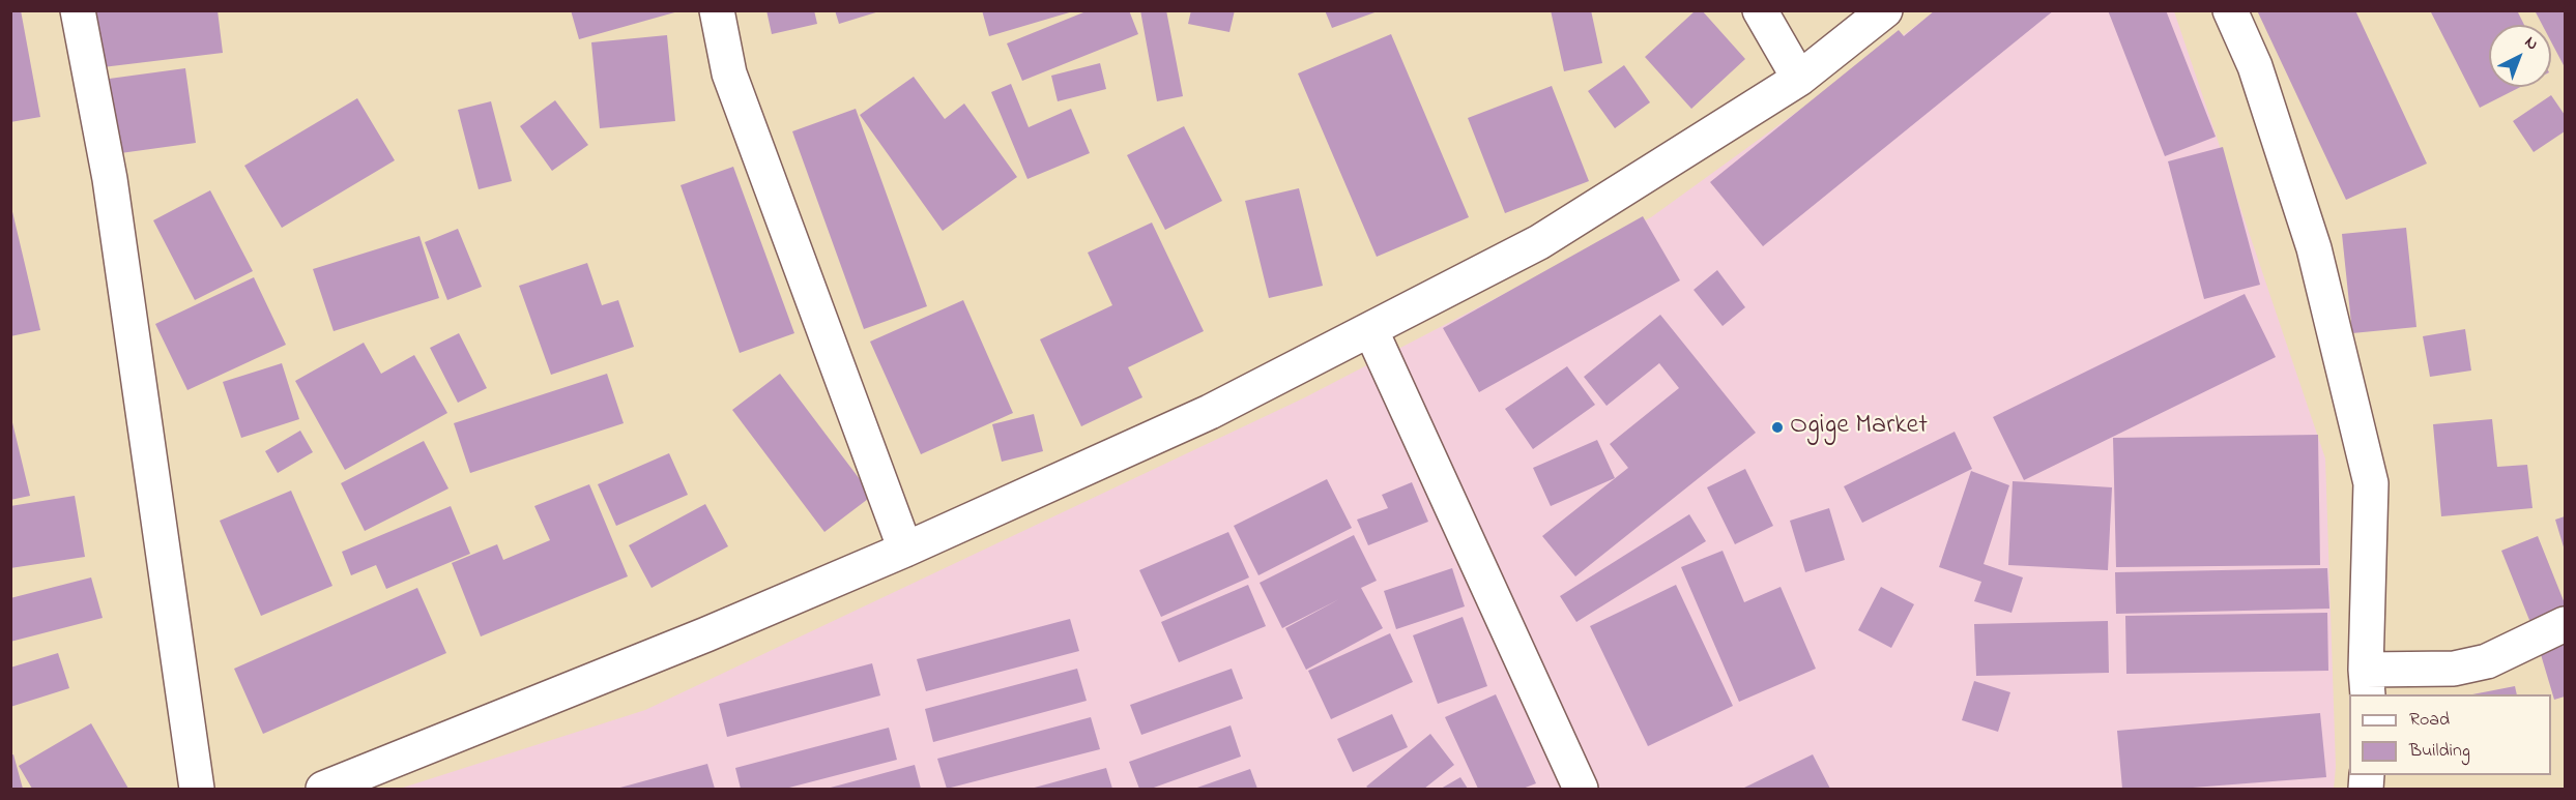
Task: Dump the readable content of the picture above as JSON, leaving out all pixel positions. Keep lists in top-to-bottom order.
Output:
{
  "places": ["Ogige Market"],
  "legend": ["Road", "Building"],
  "north": "top right"
}
